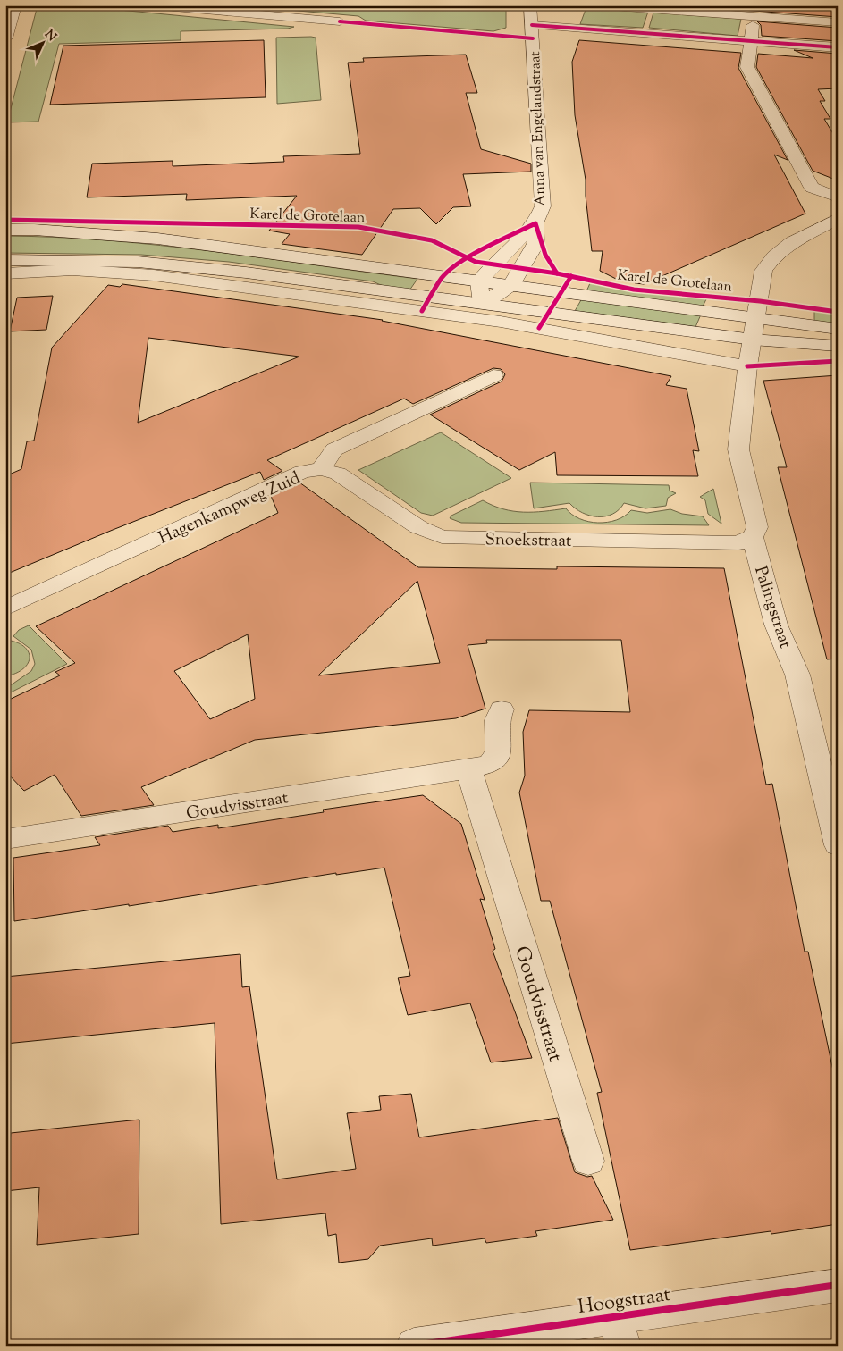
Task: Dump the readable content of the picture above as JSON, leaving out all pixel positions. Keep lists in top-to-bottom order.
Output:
{
  "streets": {
    "street": [
      "Anna van Engelandstraat",
      "Karel de Grotelaan",
      "Hagenkampweg Zuid",
      "Snoekstraat",
      "Palingstraat",
      "Goudvisstraat",
      "Hoogstraat"
    ]
  },
  "crossings": [
    ["Anna van Engelandstraat", "Karel de Grotelaan"],
    ["Karel de Grotelaan", "Palingstraat"],
    ["Hagenkampweg Zuid", "Snoekstraat"],
    ["Snoekstraat", "Palingstraat"]
  ],
  "north": "top right"
}
